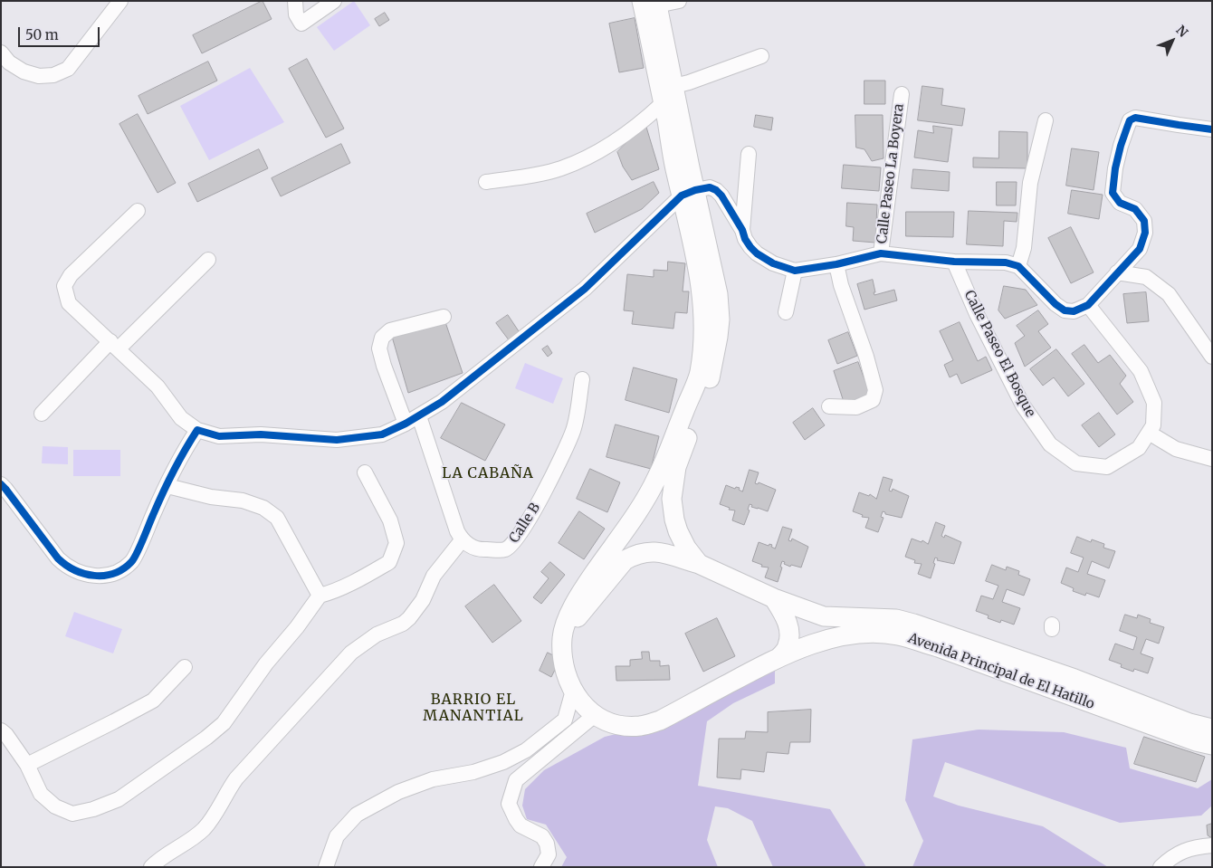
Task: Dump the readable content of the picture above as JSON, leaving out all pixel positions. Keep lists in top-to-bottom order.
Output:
{
  "streets": {
    "main road": ["Avenida Principal de El Hatillo"],
    "street": ["Calle Paseo La Boyera", "Calle Paseo El Bosque", "Calle B"]
  },
  "districts": ["LA CABAÑA", "BARRIO EL MANANTIAL"],
  "scale_bar": "50 m",
  "north": "top right"
}
